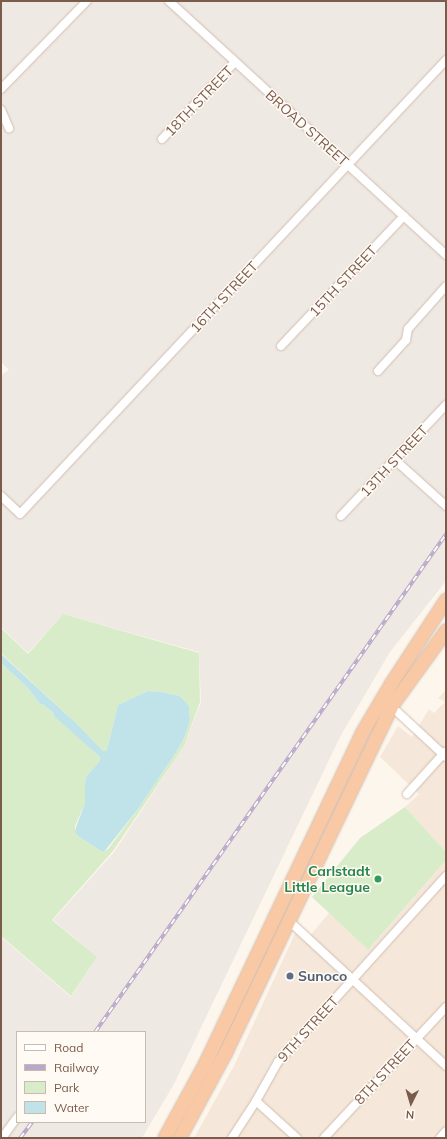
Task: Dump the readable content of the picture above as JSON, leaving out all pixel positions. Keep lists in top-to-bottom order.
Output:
{
  "streets": {
    "street": [
      "18TH STREET",
      "BROAD STREET",
      "15TH STREET",
      "16TH STREET",
      "13TH STREET",
      "9TH STREET",
      "8TH STREET"
    ]
  },
  "crossings": [
    ["18TH STREET", "BROAD STREET"],
    ["BROAD STREET", "15TH STREET"],
    ["BROAD STREET", "16TH STREET"]
  ],
  "places": ["Carlstadt Little League", "Sunoco"],
  "legend": [
    "Road",
    "Railway",
    "Park",
    "Water"
  ],
  "north": "bottom"
}
